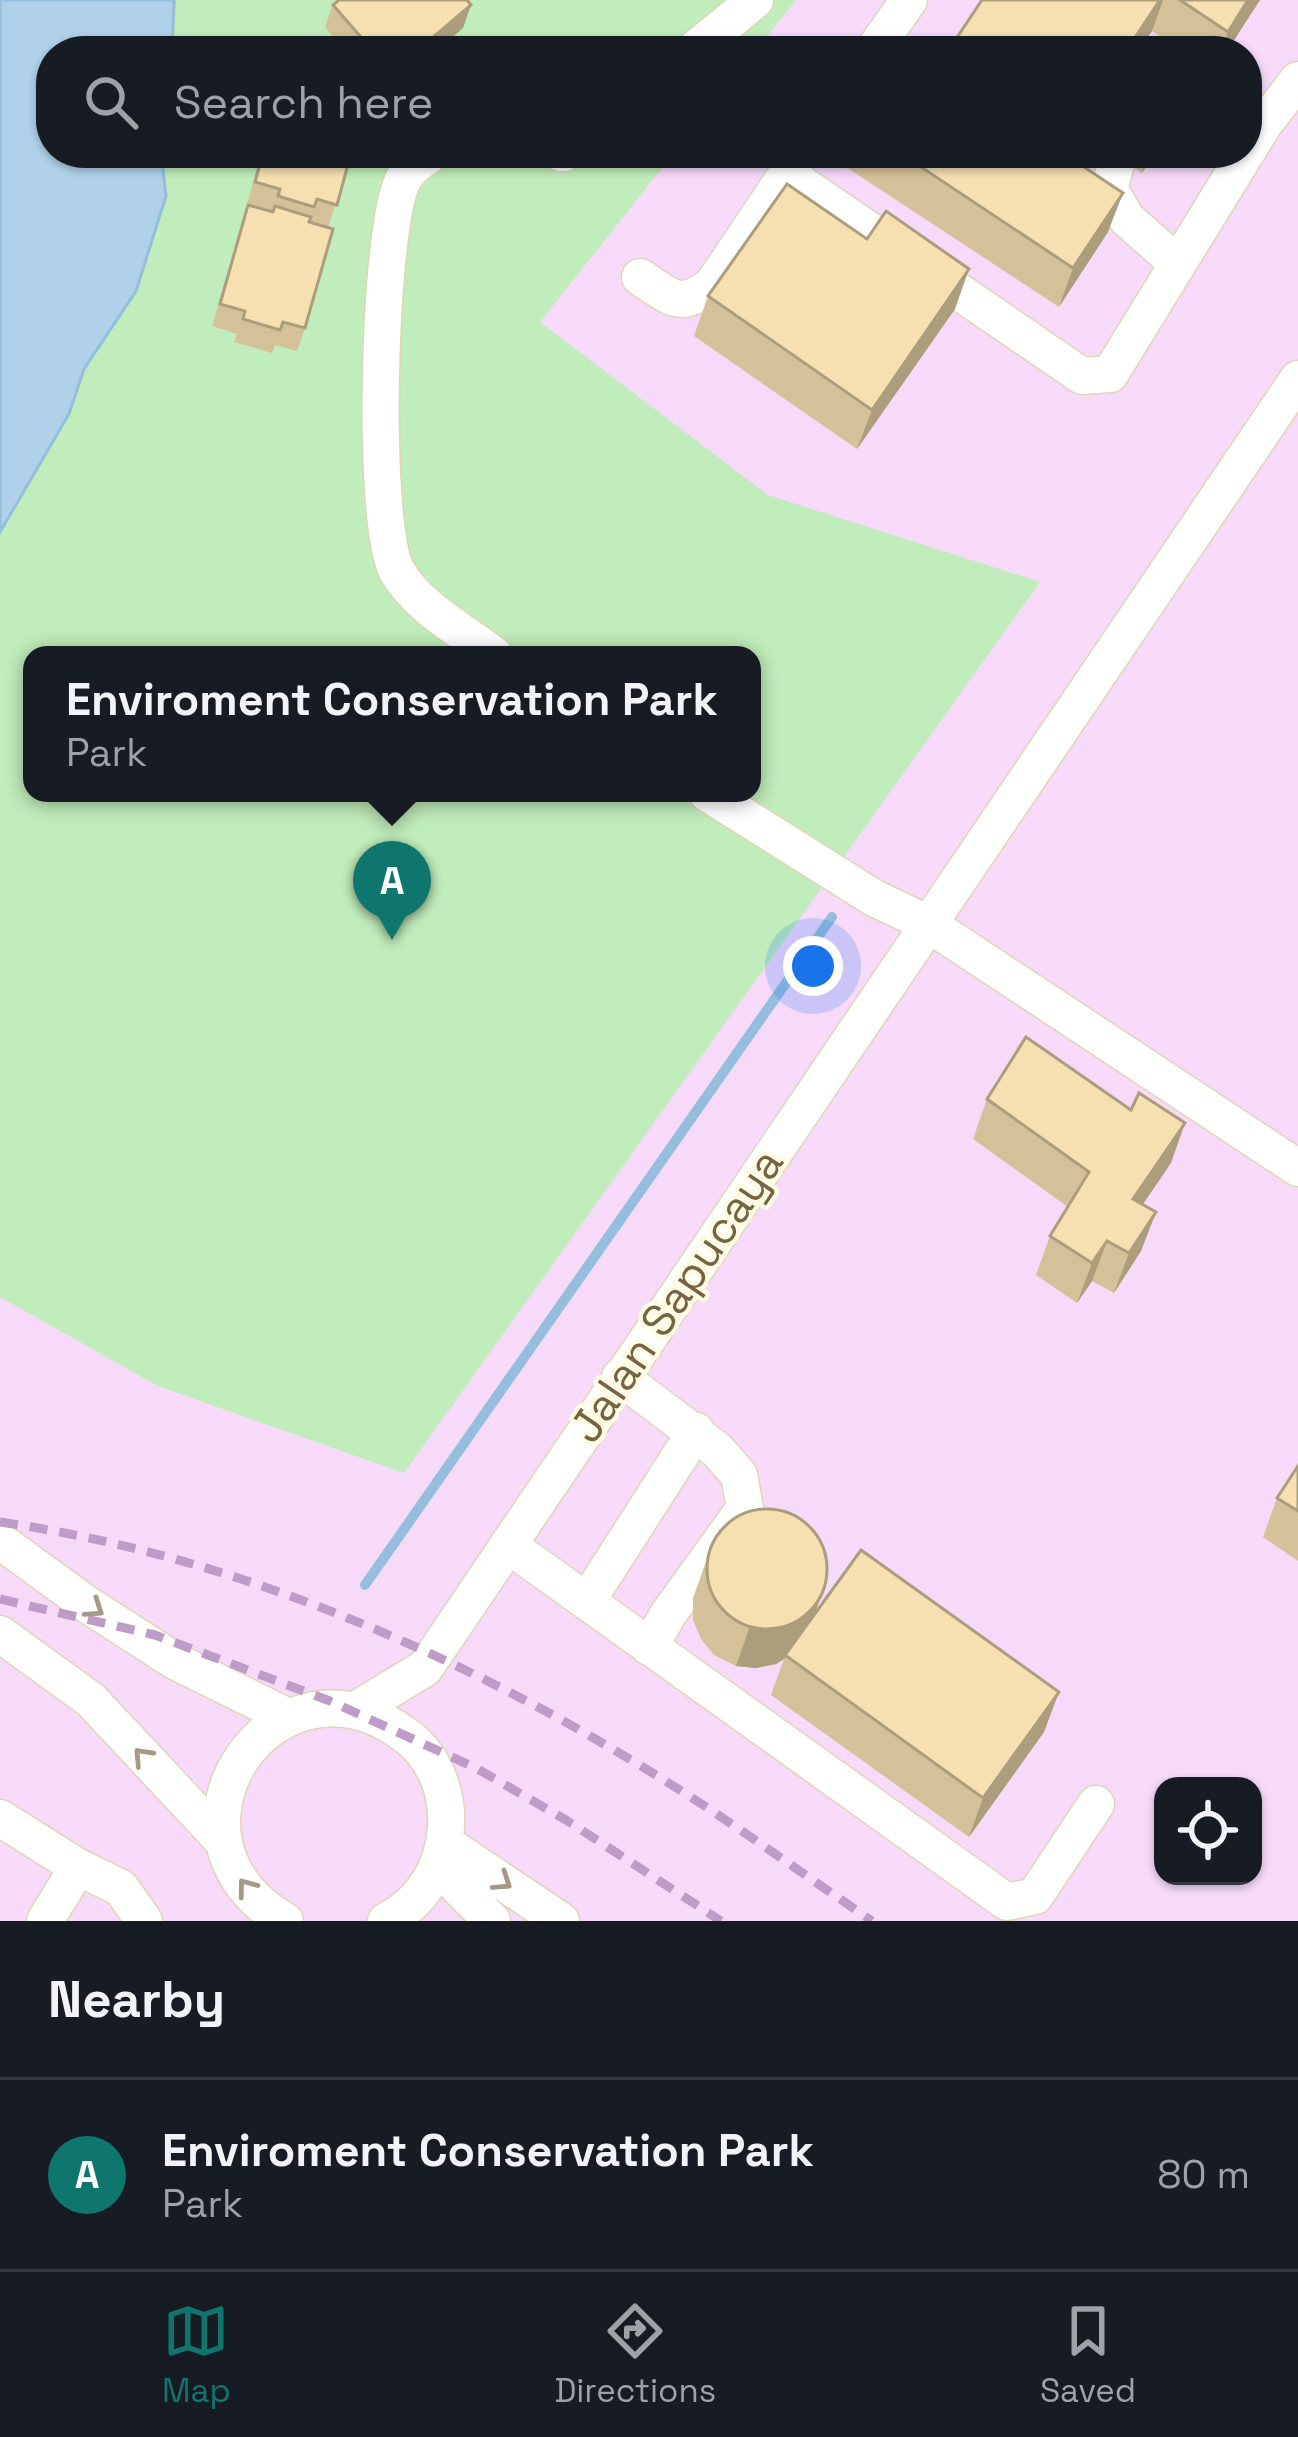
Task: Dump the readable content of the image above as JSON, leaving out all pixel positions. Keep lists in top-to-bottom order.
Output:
{
  "streets": {
    "street": ["Jalan Sapucaya"]
  },
  "page": {
    "search": "Search here",
    "popup": ["Enviroment Conservation Park", "Park"],
    "pins": "A",
    "heading": "Nearby",
    "list": [
      {
        "mark": "A",
        "name": "Enviroment Conservation Park",
        "note": "Park",
        "value": "80 m"
      }
    ],
    "nav": ["Map", "Directions", "Saved"]
  }
}
